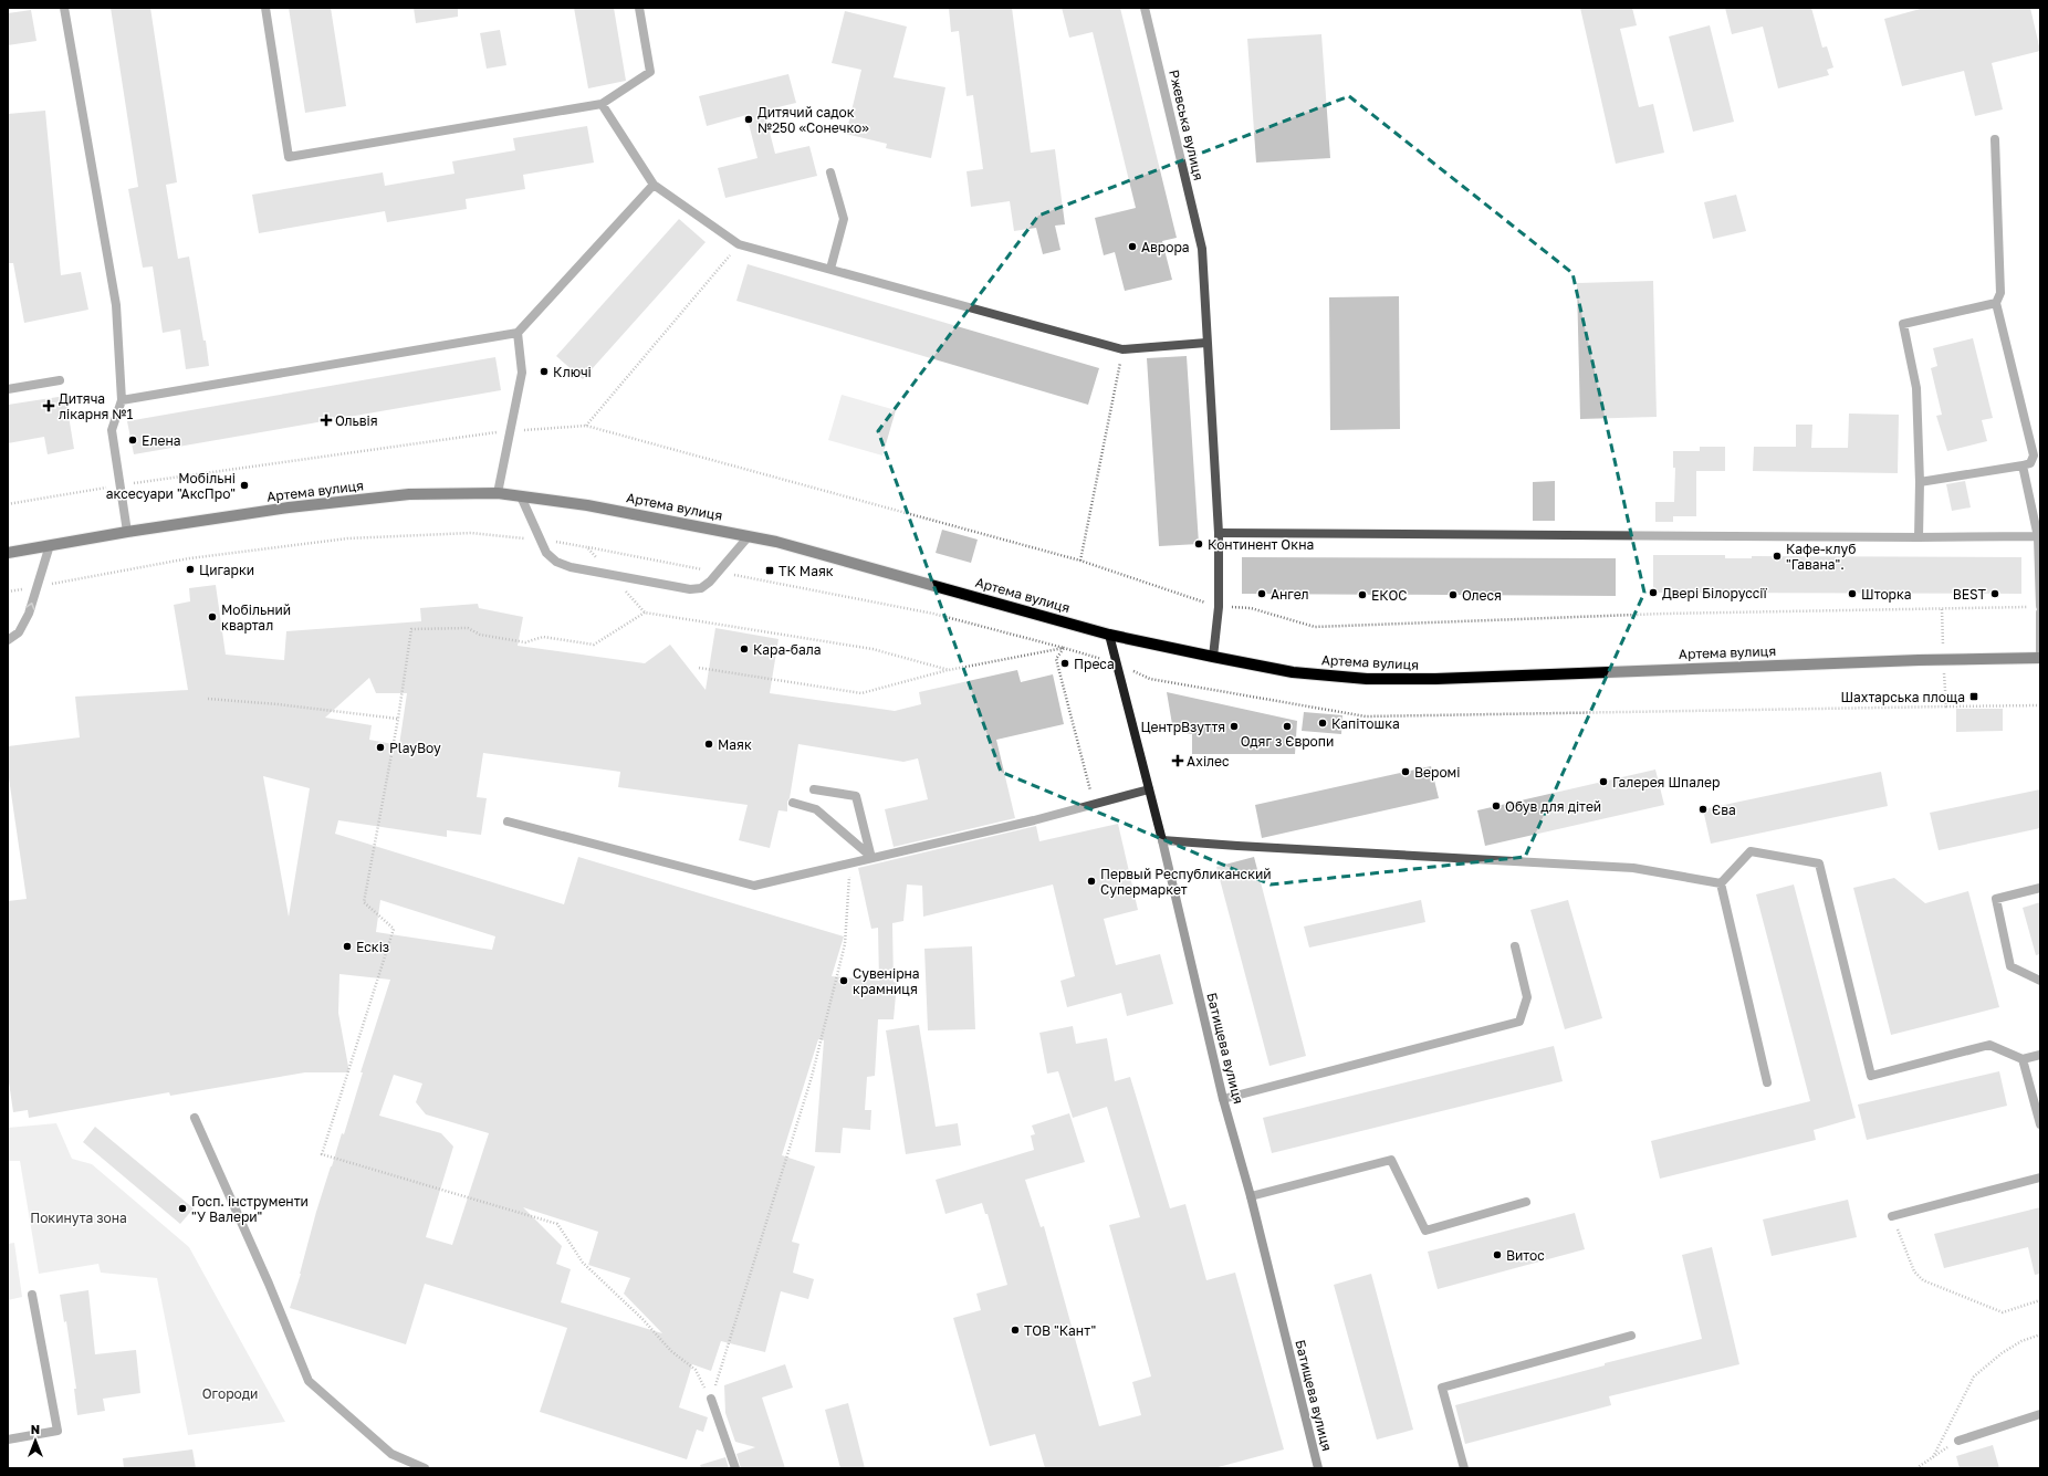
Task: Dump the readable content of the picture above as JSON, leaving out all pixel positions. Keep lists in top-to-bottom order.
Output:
{
  "streets": {
    "main road": ["Артема вулиця"],
    "street": ["Ржевська вулиця", "Батищева вулиця"]
  },
  "crossings": [
    ["Ржевська вулиця", "Артема вулиця"],
    ["Артема вулиця", "Батищева вулиця"]
  ],
  "parks": ["Покинута зона", "Огороди"],
  "places": {
    "other": [
      "Дитячий садок №250 «Сонечко»",
      "Аврора",
      "Ключі",
      "Елена",
      "Мобільні аксесуари \"АксПро\"",
      "Континент Окна",
      "Кафе-клуб \"Гавана\".",
      "Цигарки",
      "Двері Білоруссії",
      "Ангел",
      "Шторка",
      "BEST",
      "ЕКОС",
      "Олеся",
      "Мобільний квартал",
      "Кара-бала",
      "Преса",
      "Капітошка",
      "ЦентрВзуття",
      "Одяг з Європи",
      "Маяк",
      "PlayBoy",
      "Веромі",
      "Галерея Шпалер",
      "Обув для дітей",
      "Єва",
      "Первый Республиканский Супермаркет",
      "Ескіз",
      "Сувенірна крамниця",
      "Госп. інструменти \"У Валери\"",
      "Витос",
      "ТОВ \"Кант\""
    ],
    "health": ["Дитяча лікарня №1", "Ольвія", "Ахілес"],
    "transit": ["ТК Маяк", "Шахтарська площа"]
  },
  "north": "top"
}
